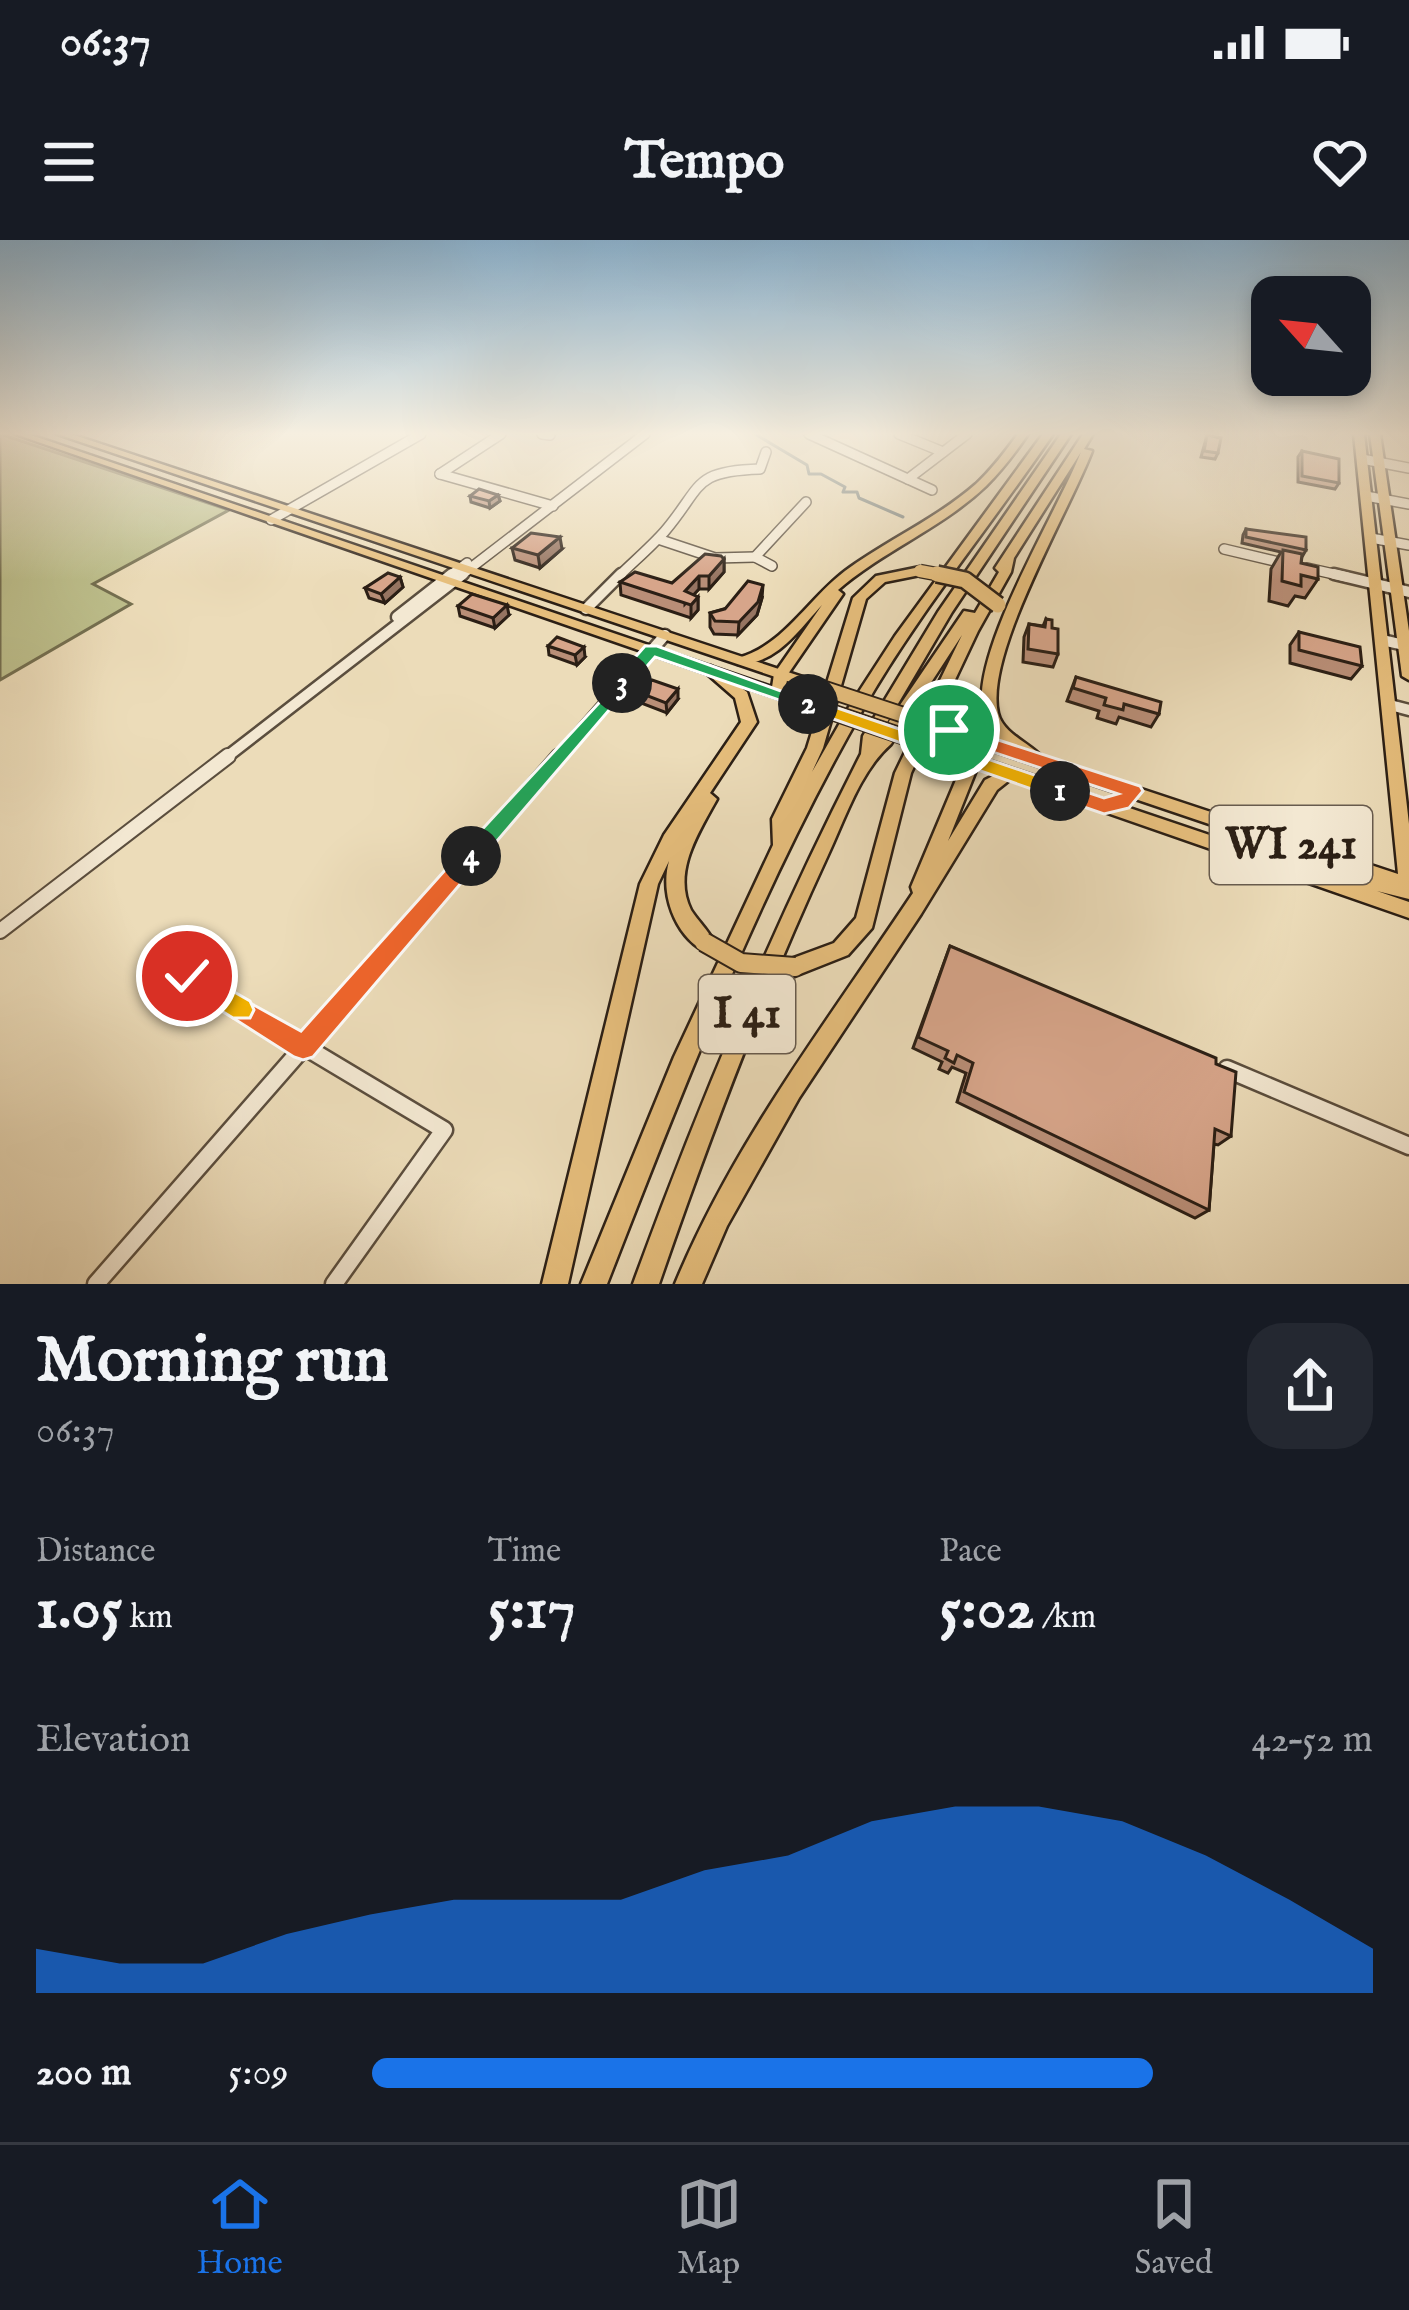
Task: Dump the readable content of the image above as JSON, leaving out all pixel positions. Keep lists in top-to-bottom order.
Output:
{
  "streets": {
    "highway": ["I 41"],
    "main road": ["WI 241"]
  },
  "north": "top left",
  "page": {
    "status": "06:37",
    "header": "Tempo",
    "pins": [
      "3",
      "2",
      "1",
      "4"
    ],
    "heading": ["Morning run", "06:37"],
    "stats": [
      ["Distance", "1.05 km"],
      ["Time", "5:17"],
      ["Pace", "5:02 /km"]
    ],
    "chart": ["Elevation", "42–52 m"],
    "list": [
      {
        "name": "200 m",
        "note": "5:09"
      }
    ],
    "tabs": ["Home", "Map", "Saved"]
  }
}
